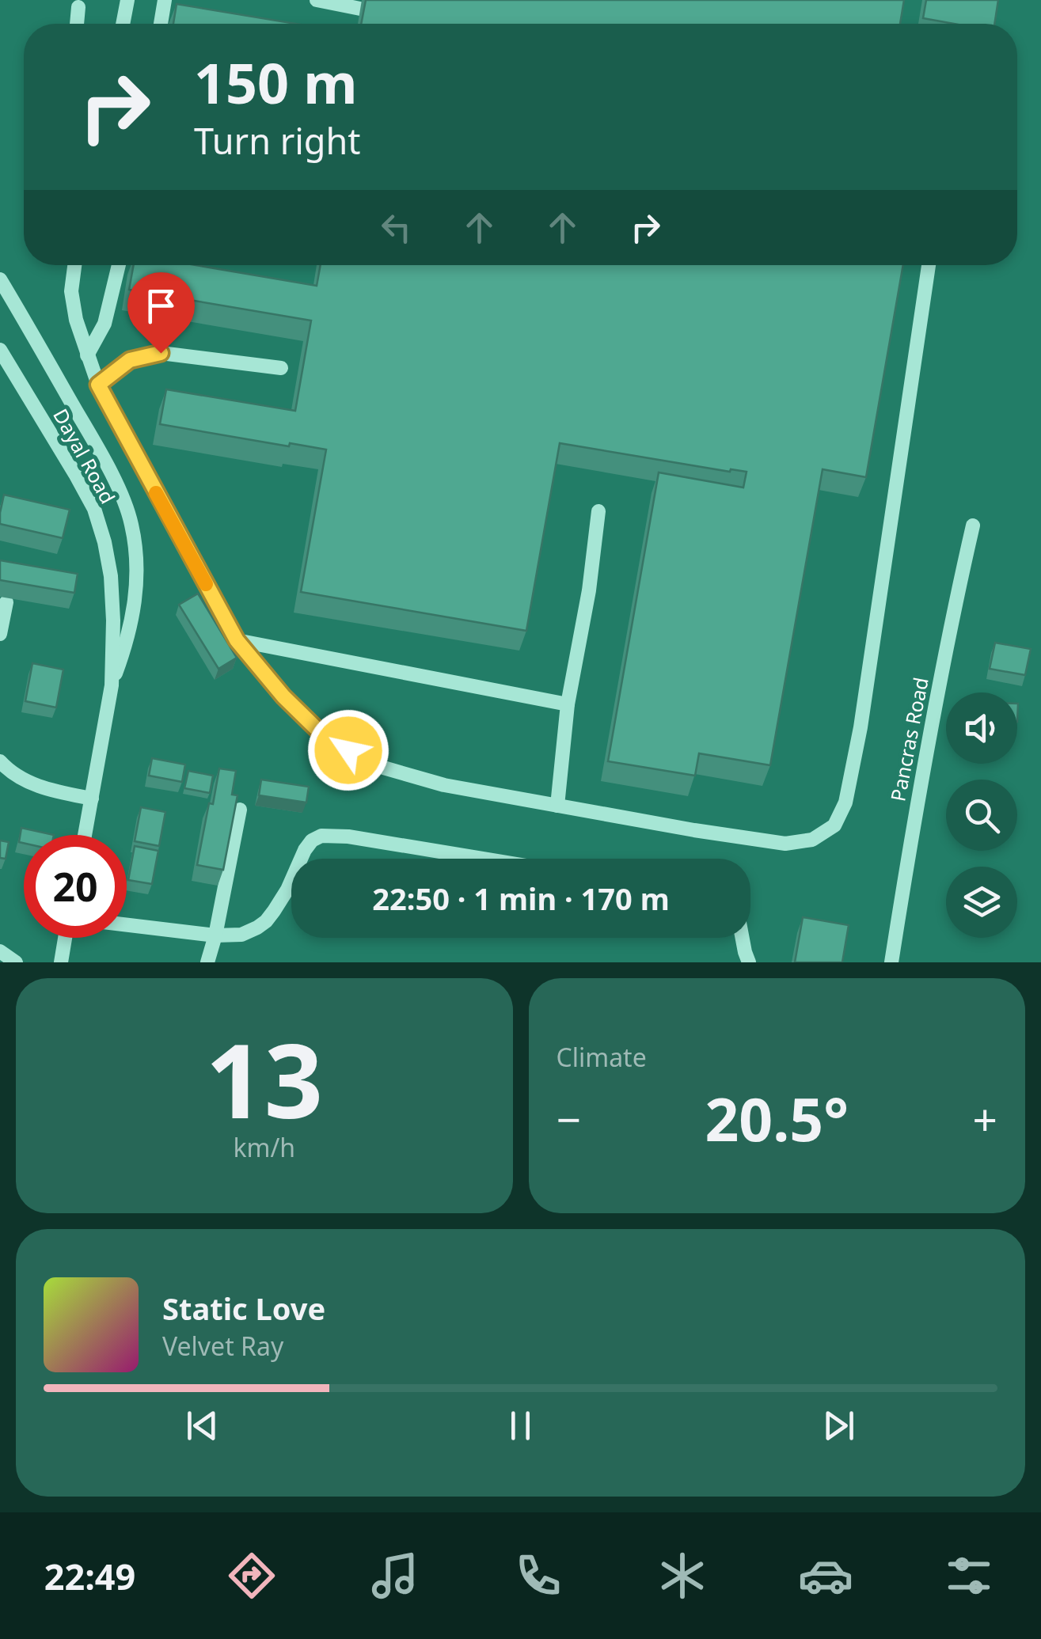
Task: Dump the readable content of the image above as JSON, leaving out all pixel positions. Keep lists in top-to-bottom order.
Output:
{
  "streets": {
    "street": ["Dayal Road", "Pancras Road"]
  },
  "page": {
    "turn": ["150 m", "Turn right"],
    "limit": "20",
    "trip": "22:50 · 1 min · 170 m",
    "tile": [
      ["13", "km/h"],
      "Climate"
    ],
    "heat": ["−", "20.5°", "+"],
    "song": ["Static Love", "Velvet Ray"],
    "tabs": "22:49"
  }
}
